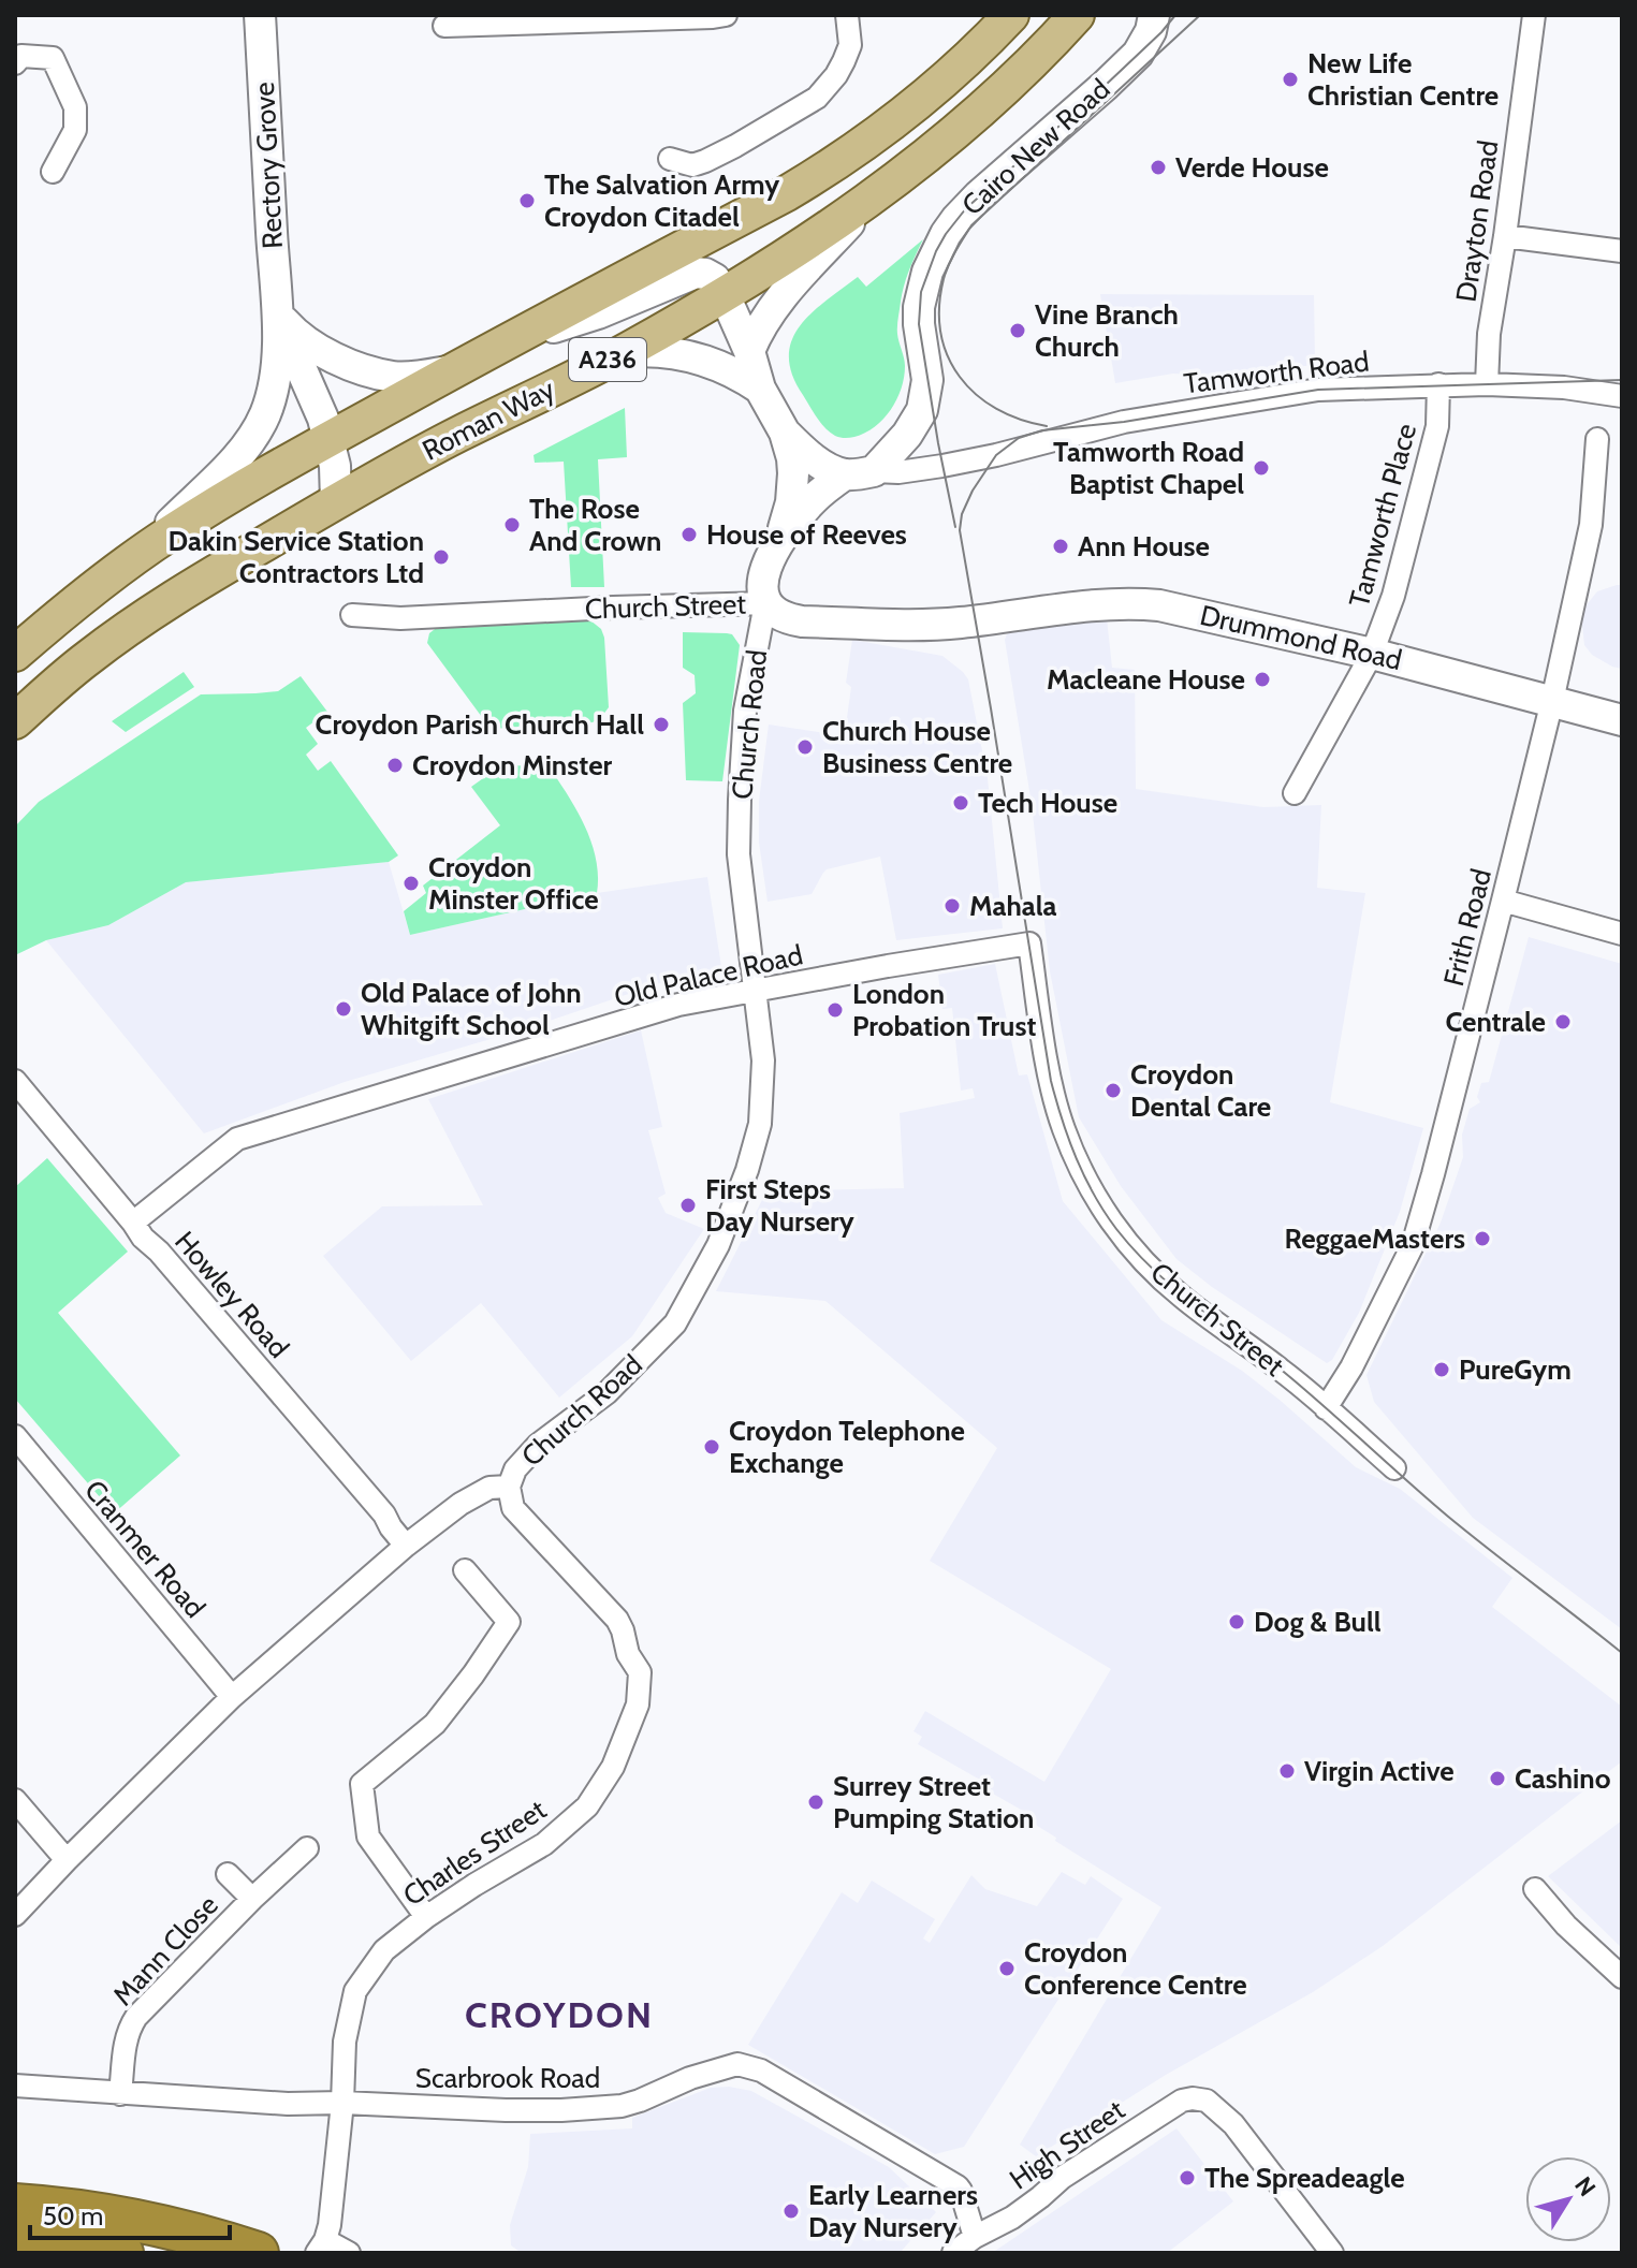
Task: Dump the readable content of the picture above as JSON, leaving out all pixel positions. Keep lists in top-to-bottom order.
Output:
{
  "streets": {
    "main road": ["A236", "Roman Way"],
    "street": [
      "Cairo New Road",
      "Rectory Grove",
      "Drayton Road",
      "Tamworth Road",
      "Tamworth Place",
      "Church Street",
      "Drummond Road",
      "Church Road",
      "Frith Road",
      "Old Palace Road",
      "Howley Road",
      "Cranmer Road",
      "Charles Street",
      "Mann Close",
      "Scarbrook Road",
      "High Street"
    ]
  },
  "crossings": [
    ["Cairo New Road", "Tamworth Road"],
    ["Rectory Grove", "Roman Way"],
    ["Drayton Road", "Tamworth Road"],
    ["Tamworth Road", "Tamworth Place"],
    ["Tamworth Place", "Drummond Road"],
    ["Church Street", "Drummond Road"],
    ["Church Street", "Church Road"],
    ["Church Street", "Frith Road"],
    ["Church Street", "Old Palace Road"],
    ["Drummond Road", "Frith Road"],
    ["Church Road", "Old Palace Road"],
    ["Church Road", "Howley Road"],
    ["Church Road", "Cranmer Road"],
    ["Church Road", "Charles Street"],
    ["Old Palace Road", "Howley Road"],
    ["Charles Street", "Scarbrook Road"],
    ["Mann Close", "Scarbrook Road"],
    ["Scarbrook Road", "High Street"]
  ],
  "districts": ["CROYDON"],
  "places": [
    "New Life Christian Centre",
    "Verde House",
    "The Salvation Army Croydon Citadel",
    "Vine Branch Church",
    "Tamworth Road Baptist Chapel",
    "The Rose And Crown",
    "House of Reeves",
    "Ann House",
    "Dakin Service Station Contractors Ltd",
    "Macleane House",
    "Croydon Parish Church Hall",
    "Church House Business Centre",
    "Croydon Minster",
    "Tech House",
    "Croydon Minster Office",
    "Mahala",
    "Old Palace of John Whitgift School",
    "London Probation Trust",
    "Centrale",
    "Croydon Dental Care",
    "First Steps Day Nursery",
    "ReggaeMasters",
    "PureGym",
    "Croydon Telephone Exchange",
    "Dog & Bull",
    "Virgin Active",
    "Cashino",
    "Surrey Street Pumping Station",
    "Croydon Conference Centre",
    "The Spreadeagle",
    "Early Learners Day Nursery"
  ],
  "scale_bar": "50 m",
  "north": "top right"
}
